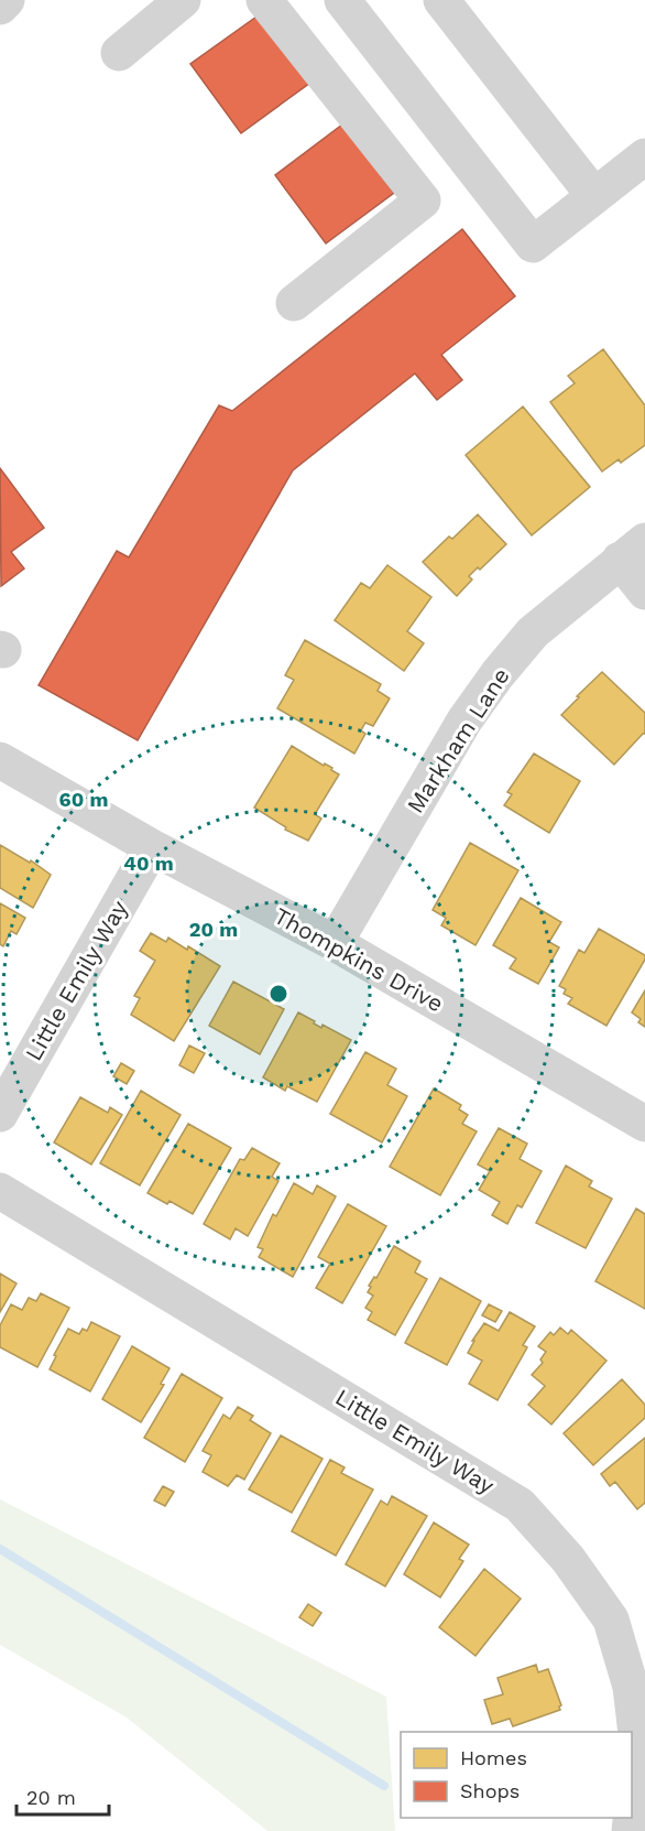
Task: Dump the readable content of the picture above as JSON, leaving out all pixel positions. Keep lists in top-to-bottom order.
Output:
{
  "streets": {
    "street": ["Markham Lane", "Thompkins Drive", "Little Emily Way"]
  },
  "crossings": [
    ["Markham Lane", "Thompkins Drive"],
    ["Thompkins Drive", "Little Emily Way"]
  ],
  "legend": ["Homes", "Shops"],
  "scale_bar": "20 m",
  "rings": ["60 m", "40 m", "20 m"]
}
